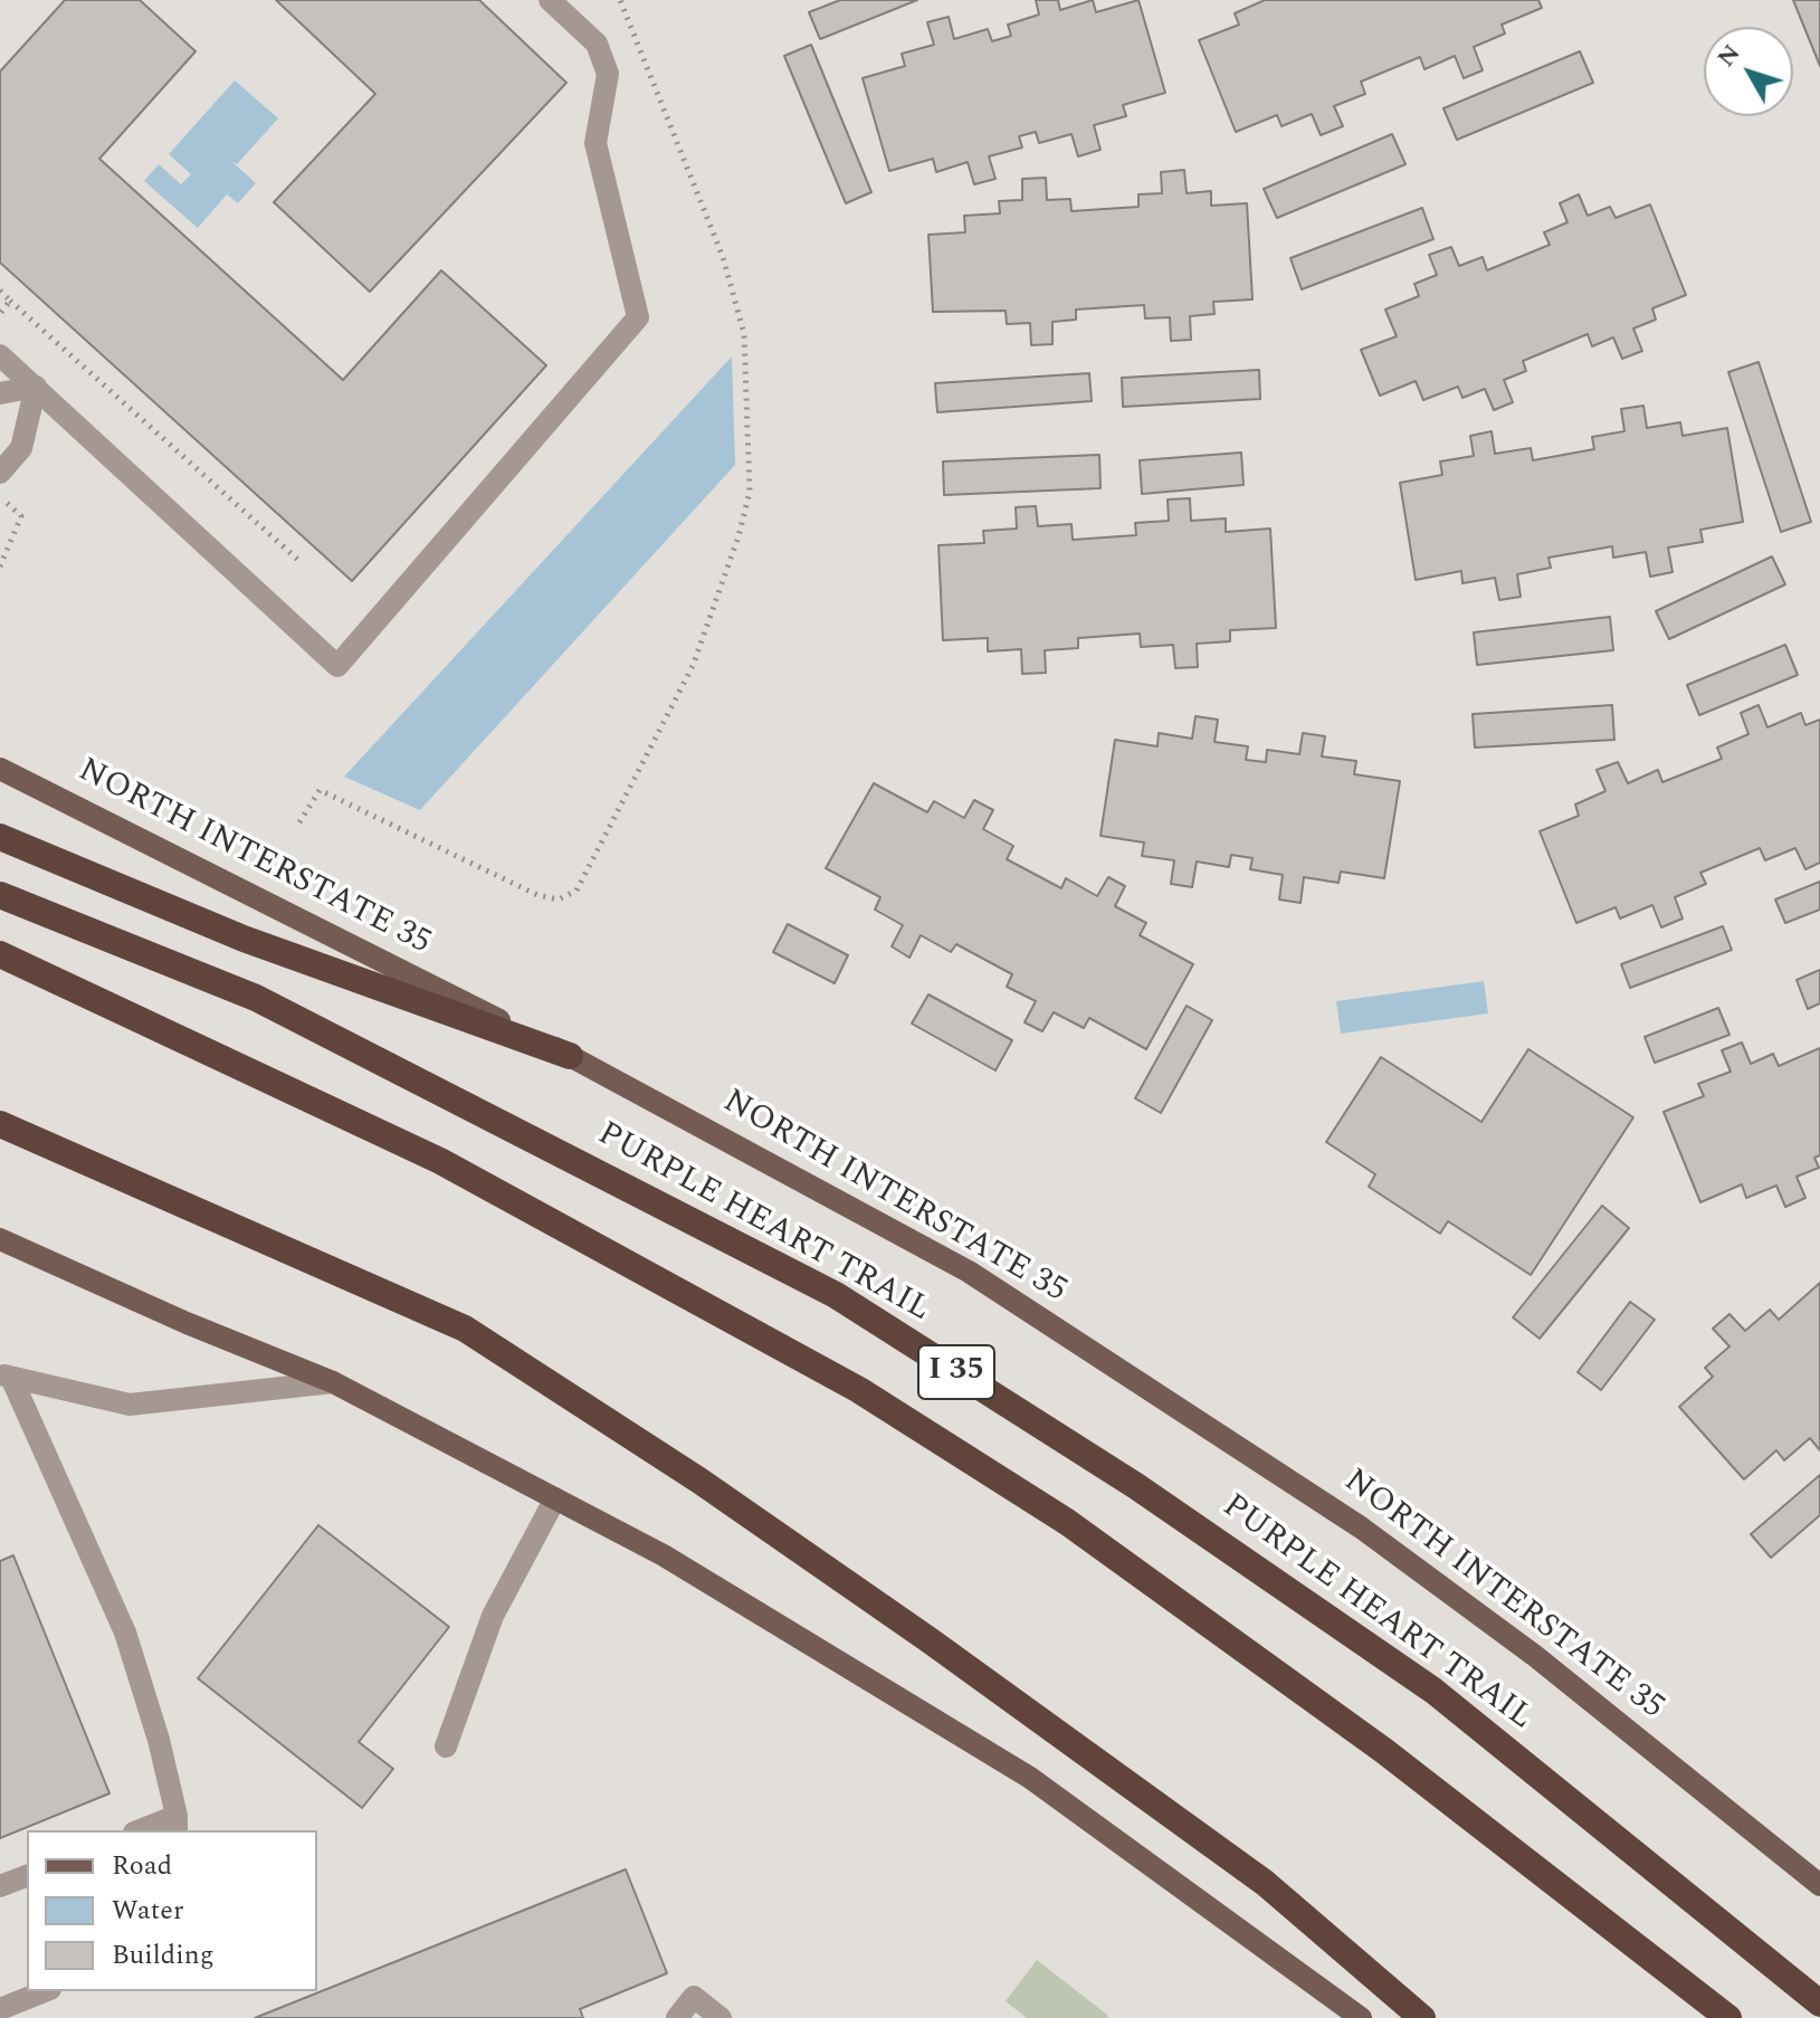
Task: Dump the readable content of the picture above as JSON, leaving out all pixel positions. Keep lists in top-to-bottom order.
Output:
{
  "streets": {
    "highway": ["PURPLE HEART TRAIL", "I 35"],
    "main road": ["NORTH INTERSTATE 35"]
  },
  "legend": ["Road", "Water", "Building"],
  "north": "top left"
}
